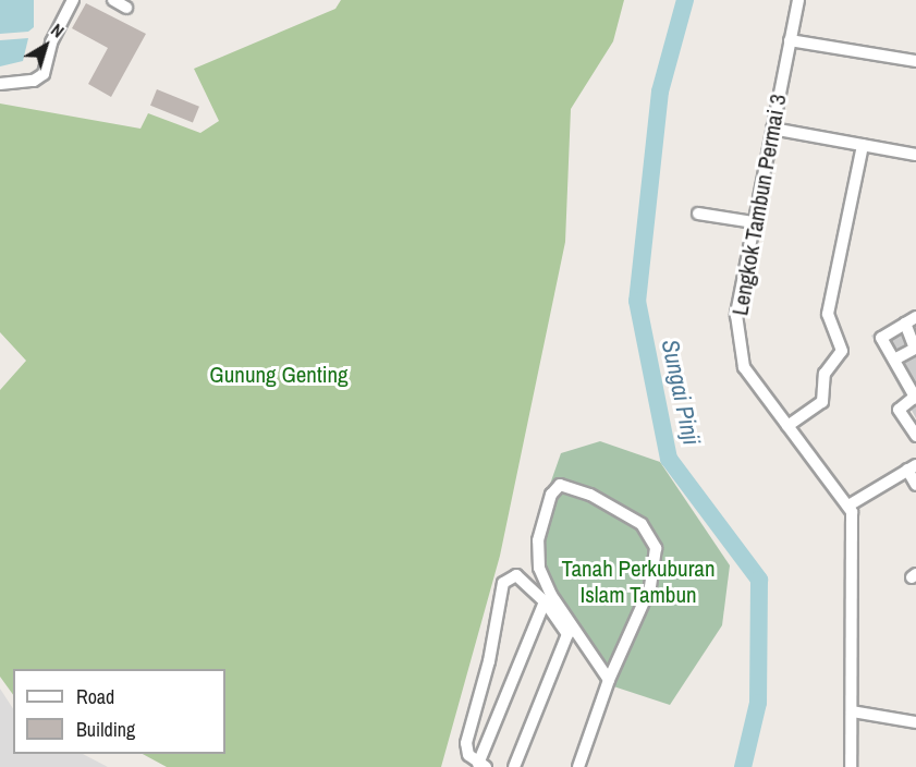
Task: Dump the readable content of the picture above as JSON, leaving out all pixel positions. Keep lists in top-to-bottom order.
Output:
{
  "streets": {
    "street": ["Lengkok Tambun Permai 3"]
  },
  "water": ["Sungai Pinji"],
  "parks": ["Gunung Genting", "Tanah Perkuburan Islam Tambun"],
  "legend": ["Road", "Building"],
  "north": "top right"
}
